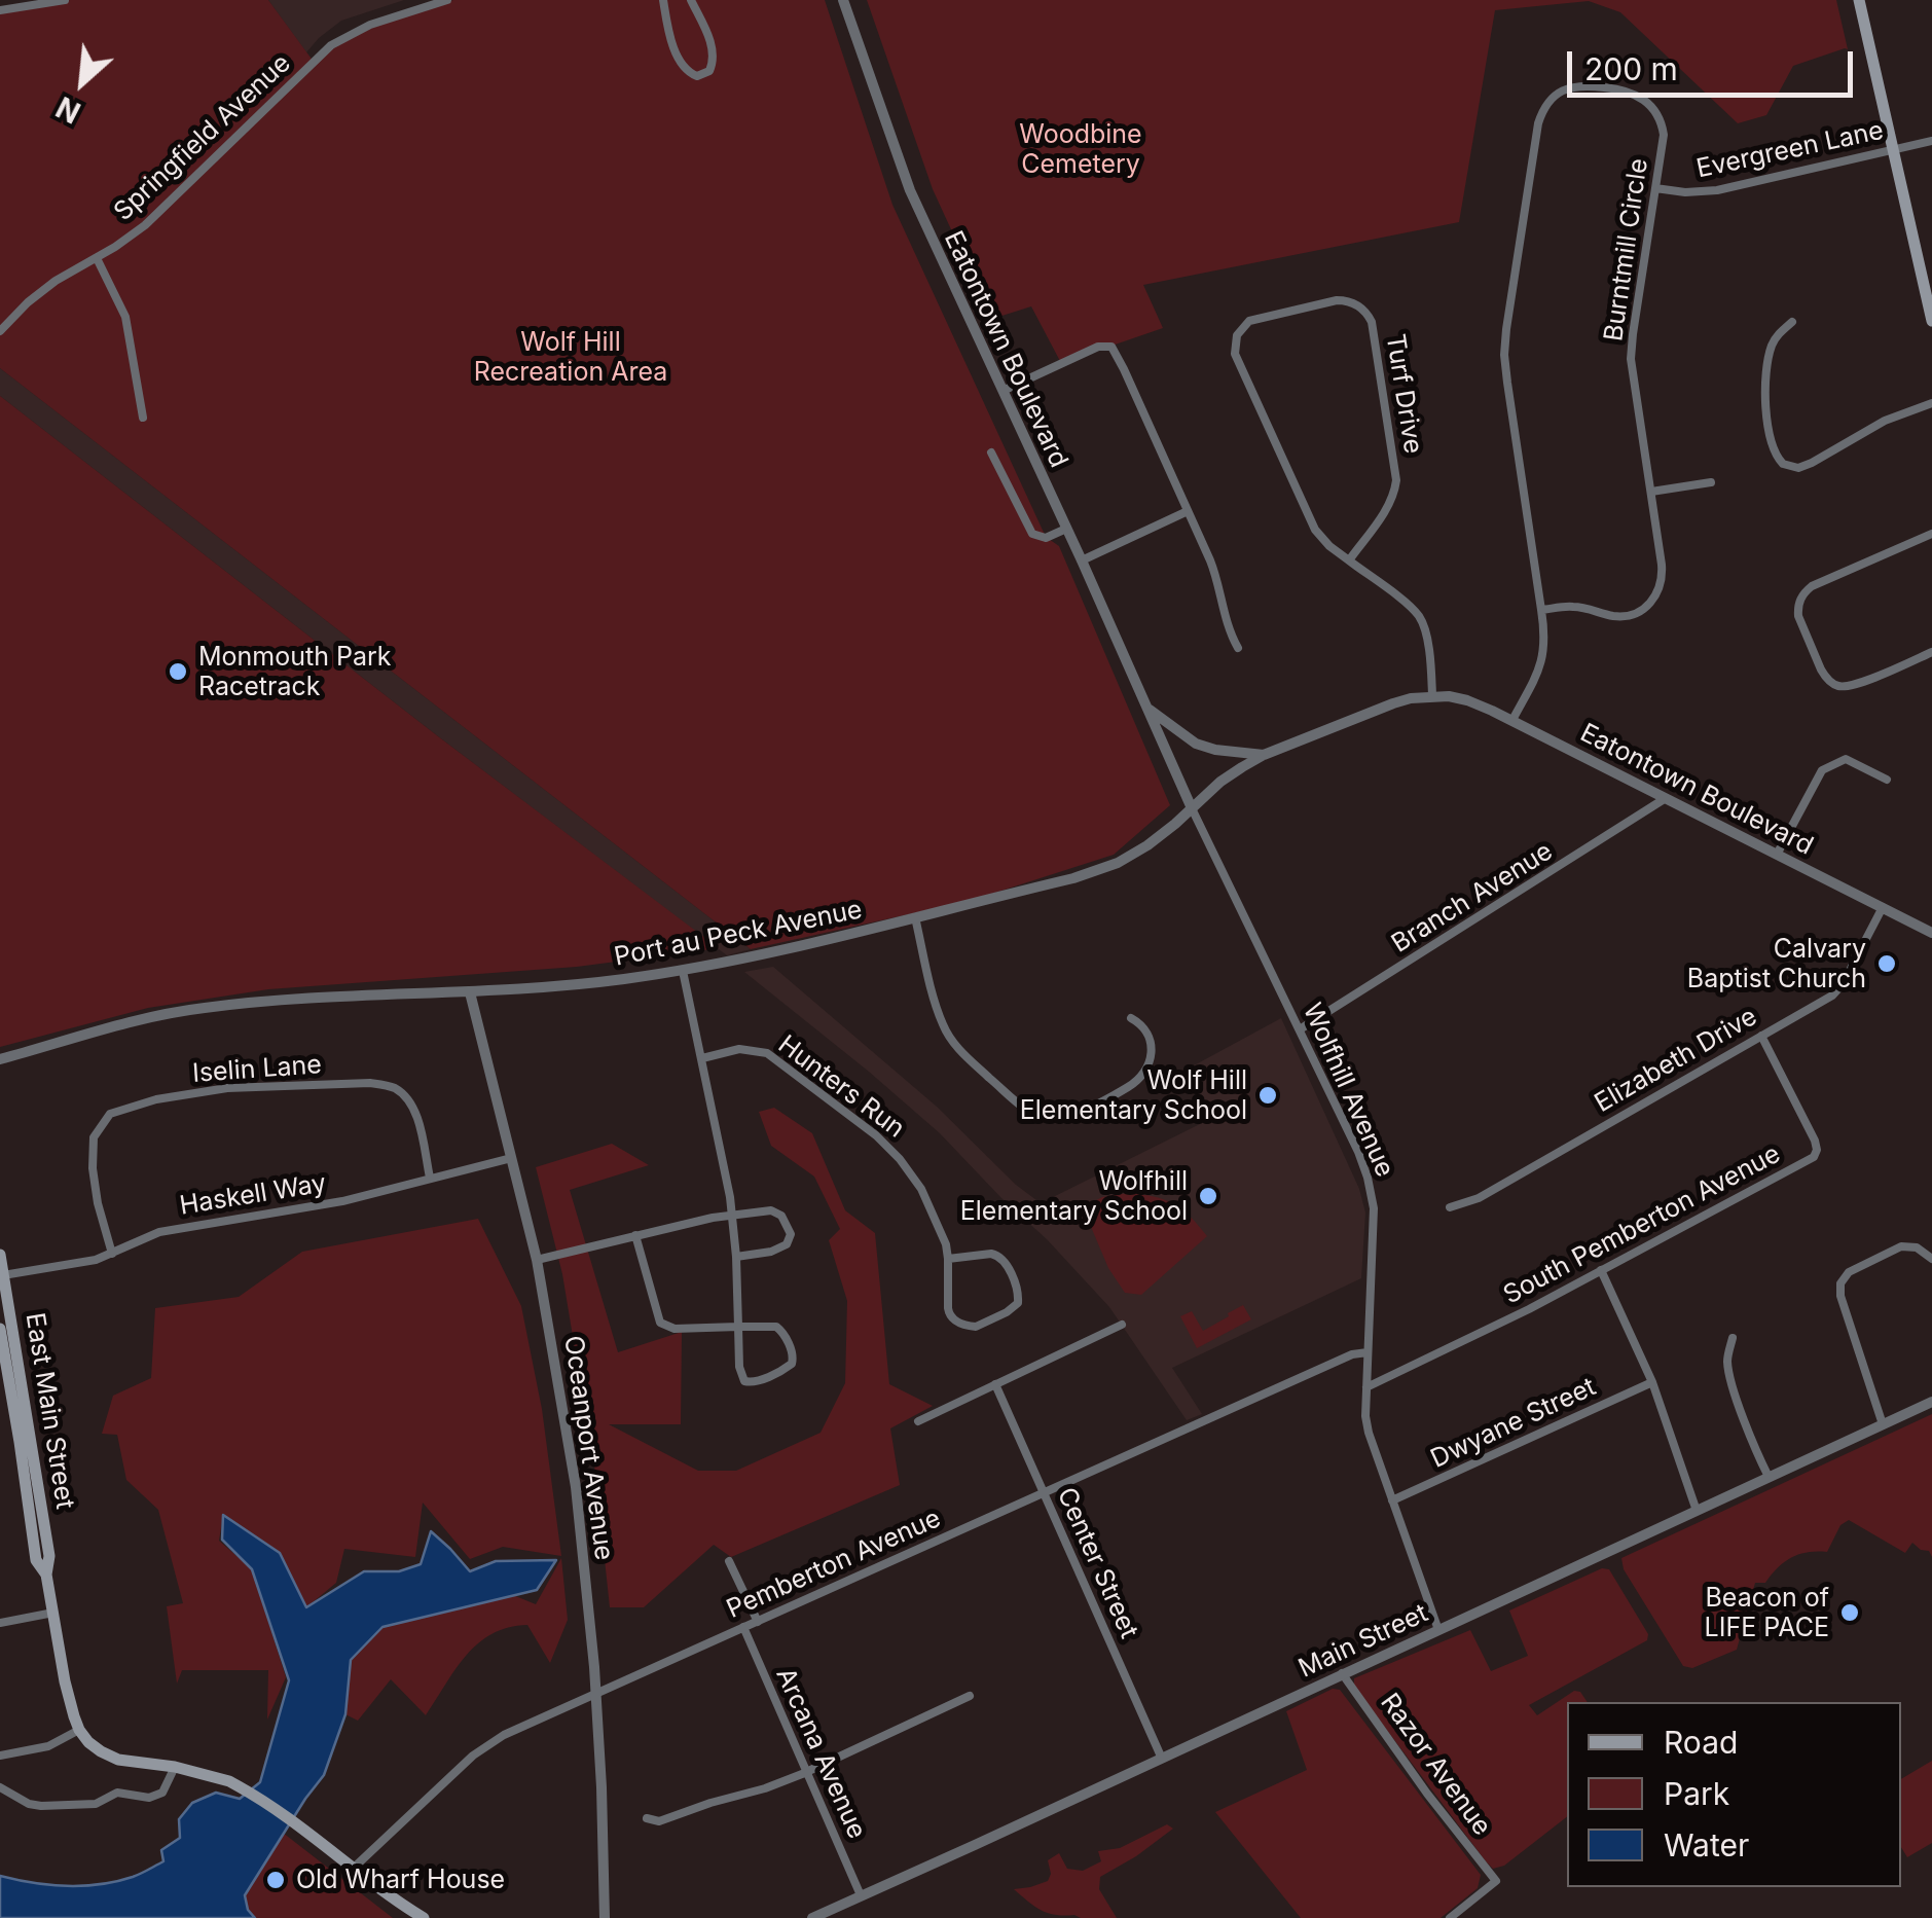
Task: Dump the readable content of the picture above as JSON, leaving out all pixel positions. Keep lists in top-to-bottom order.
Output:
{
  "streets": {
    "main road": ["East Main Street"],
    "street": [
      "Springfield Avenue",
      "Evergreen Lane",
      "Burntmill Circle",
      "Eatontown Boulevard",
      "Turf Drive",
      "Branch Avenue",
      "Port au Peck Avenue",
      "Elizabeth Drive",
      "Iselin Lane",
      "Hunters Run",
      "Wolfhill Avenue",
      "Haskell Way",
      "South Pemberton Avenue",
      "Dwyane Street",
      "Oceanport Avenue",
      "Center Street",
      "Pemberton Avenue",
      "Main Street",
      "Arcana Avenue",
      "Razor Avenue"
    ]
  },
  "crossings": [
    ["Evergreen Lane", "Burntmill Circle"],
    ["Burntmill Circle", "Eatontown Boulevard"],
    ["Eatontown Boulevard", "Turf Drive"],
    ["Eatontown Boulevard", "Branch Avenue"],
    ["Eatontown Boulevard", "Port au Peck Avenue"],
    ["Eatontown Boulevard", "Elizabeth Drive"],
    ["Eatontown Boulevard", "Wolfhill Avenue"],
    ["Branch Avenue", "Wolfhill Avenue"],
    ["Port au Peck Avenue", "Wolfhill Avenue"],
    ["Port au Peck Avenue", "Oceanport Avenue"],
    ["Elizabeth Drive", "South Pemberton Avenue"],
    ["Iselin Lane", "Haskell Way"],
    ["Wolfhill Avenue", "South Pemberton Avenue"],
    ["Wolfhill Avenue", "Dwyane Street"],
    ["Wolfhill Avenue", "Pemberton Avenue"],
    ["Wolfhill Avenue", "Main Street"],
    ["Haskell Way", "East Main Street"],
    ["Haskell Way", "Oceanport Avenue"],
    ["Oceanport Avenue", "Pemberton Avenue"],
    ["Center Street", "Pemberton Avenue"],
    ["Center Street", "Main Street"],
    ["Pemberton Avenue", "Arcana Avenue"],
    ["Main Street", "Arcana Avenue"],
    ["Main Street", "Razor Avenue"]
  ],
  "parks": ["Woodbine Cemetery", "Wolf Hill Recreation Area"],
  "places": [
    "Monmouth Park Racetrack",
    "Calvary Baptist Church",
    "Wolf Hill Elementary School",
    "Wolfhill Elementary School",
    "Beacon of LIFE PACE",
    "Old Wharf House"
  ],
  "legend": ["Road", "Park", "Water"],
  "scale_bar": "200 m",
  "north": "bottom left"
}
